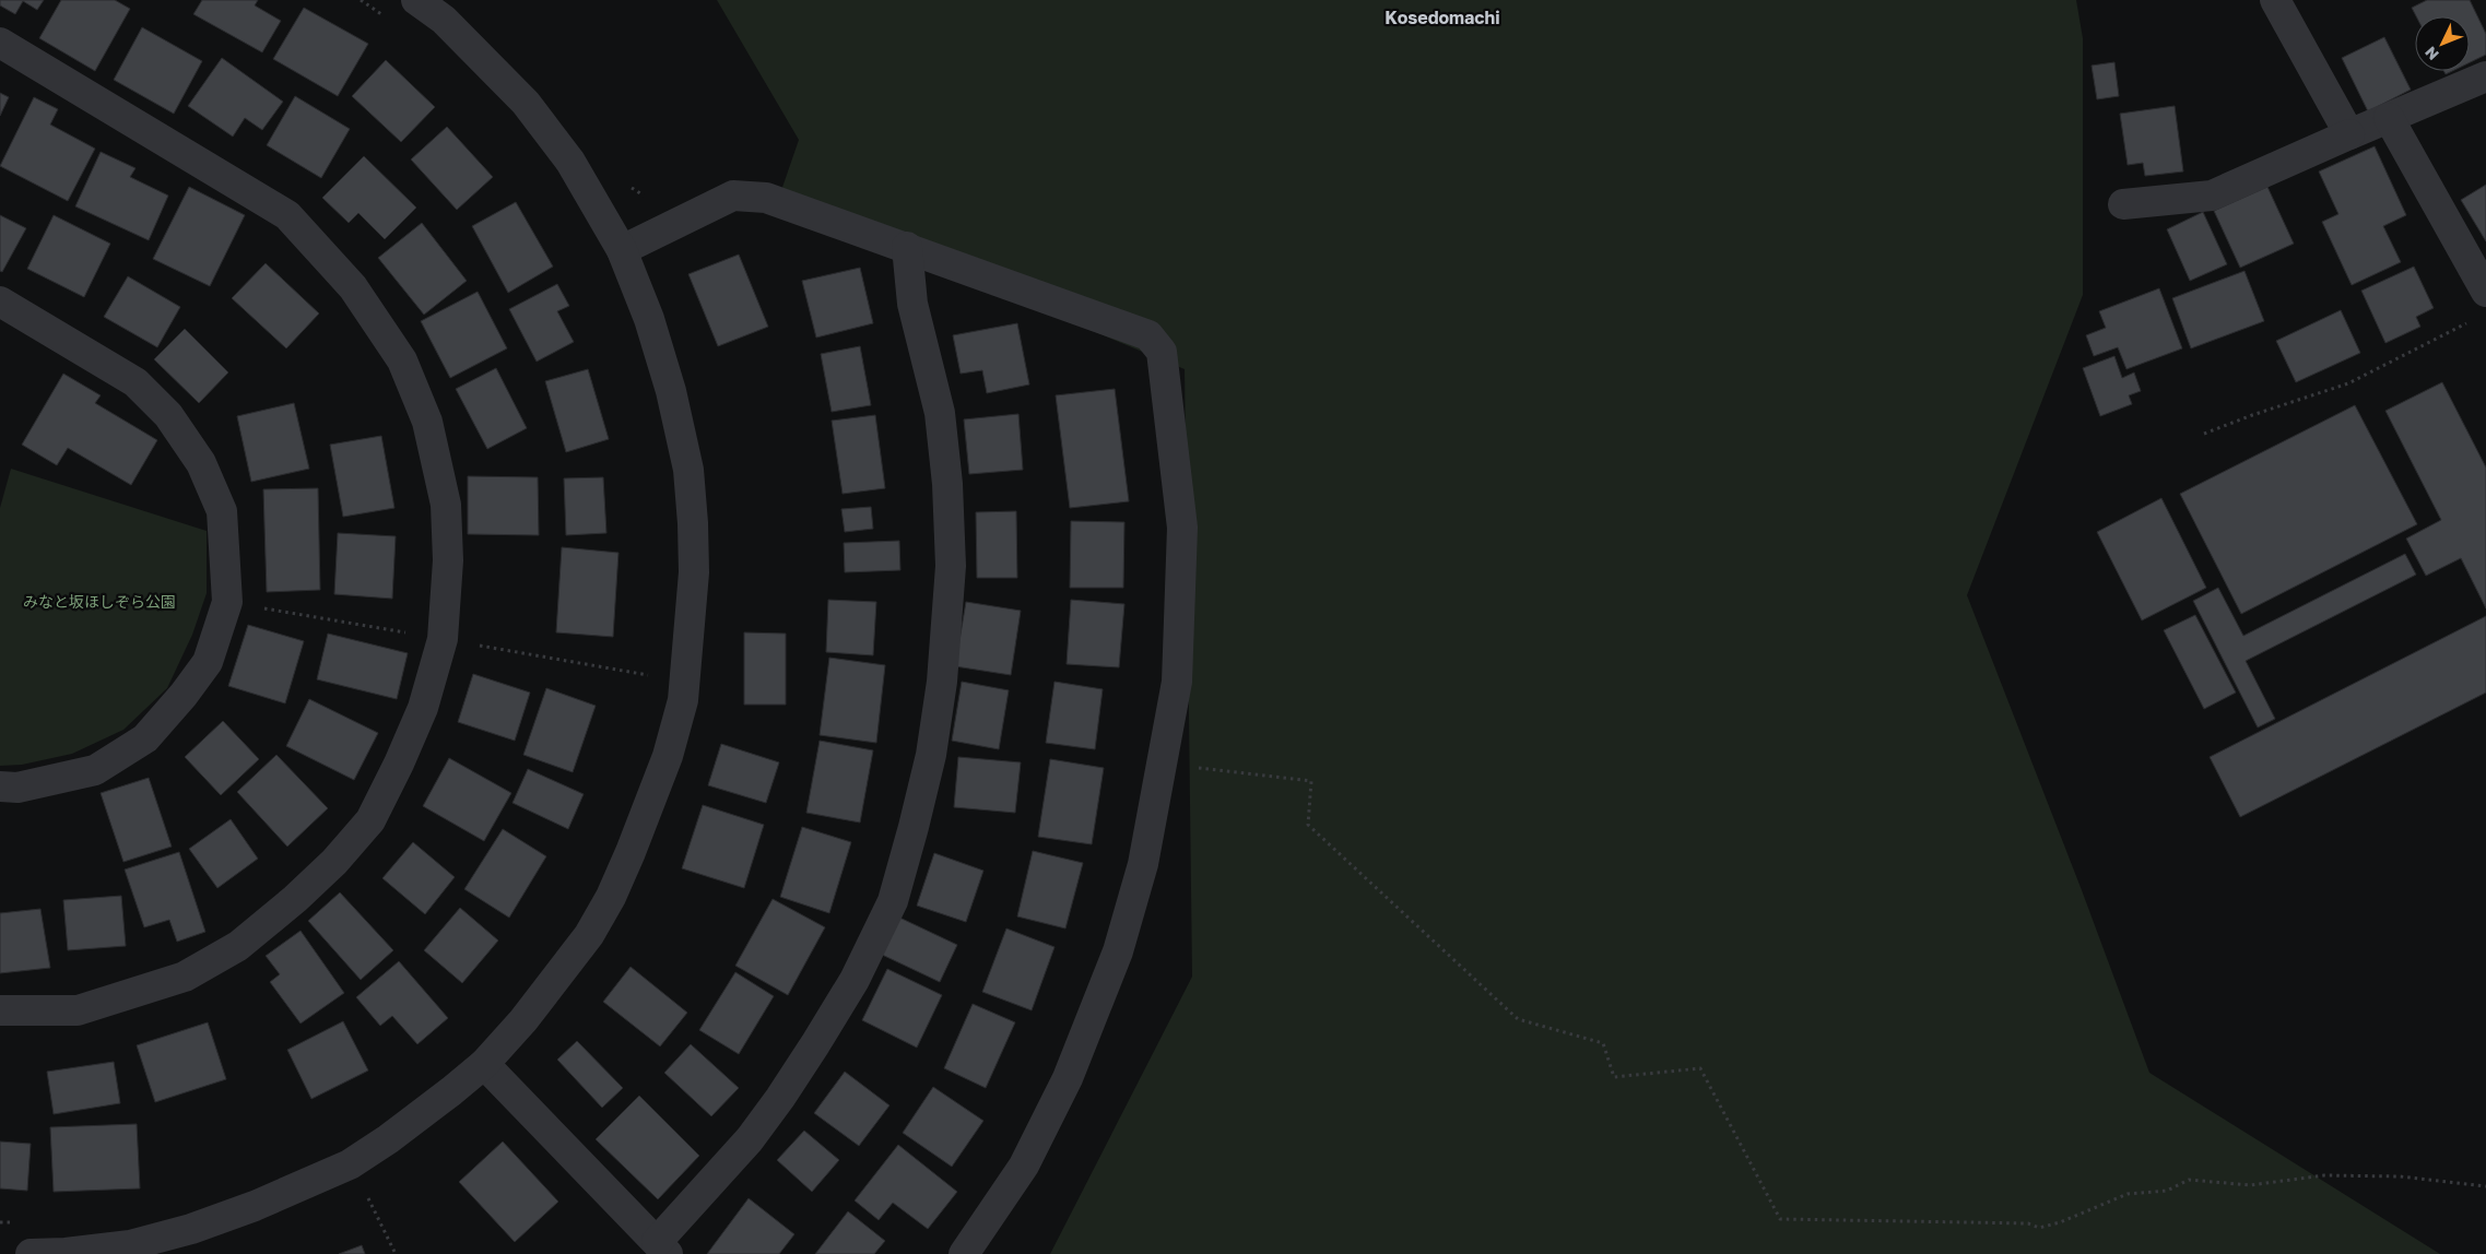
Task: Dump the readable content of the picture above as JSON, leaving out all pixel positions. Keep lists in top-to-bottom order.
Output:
{
  "districts": ["Kosedomachi"],
  "parks": ["みなと坂ほしぞら公園"],
  "north": "bottom left"
}
